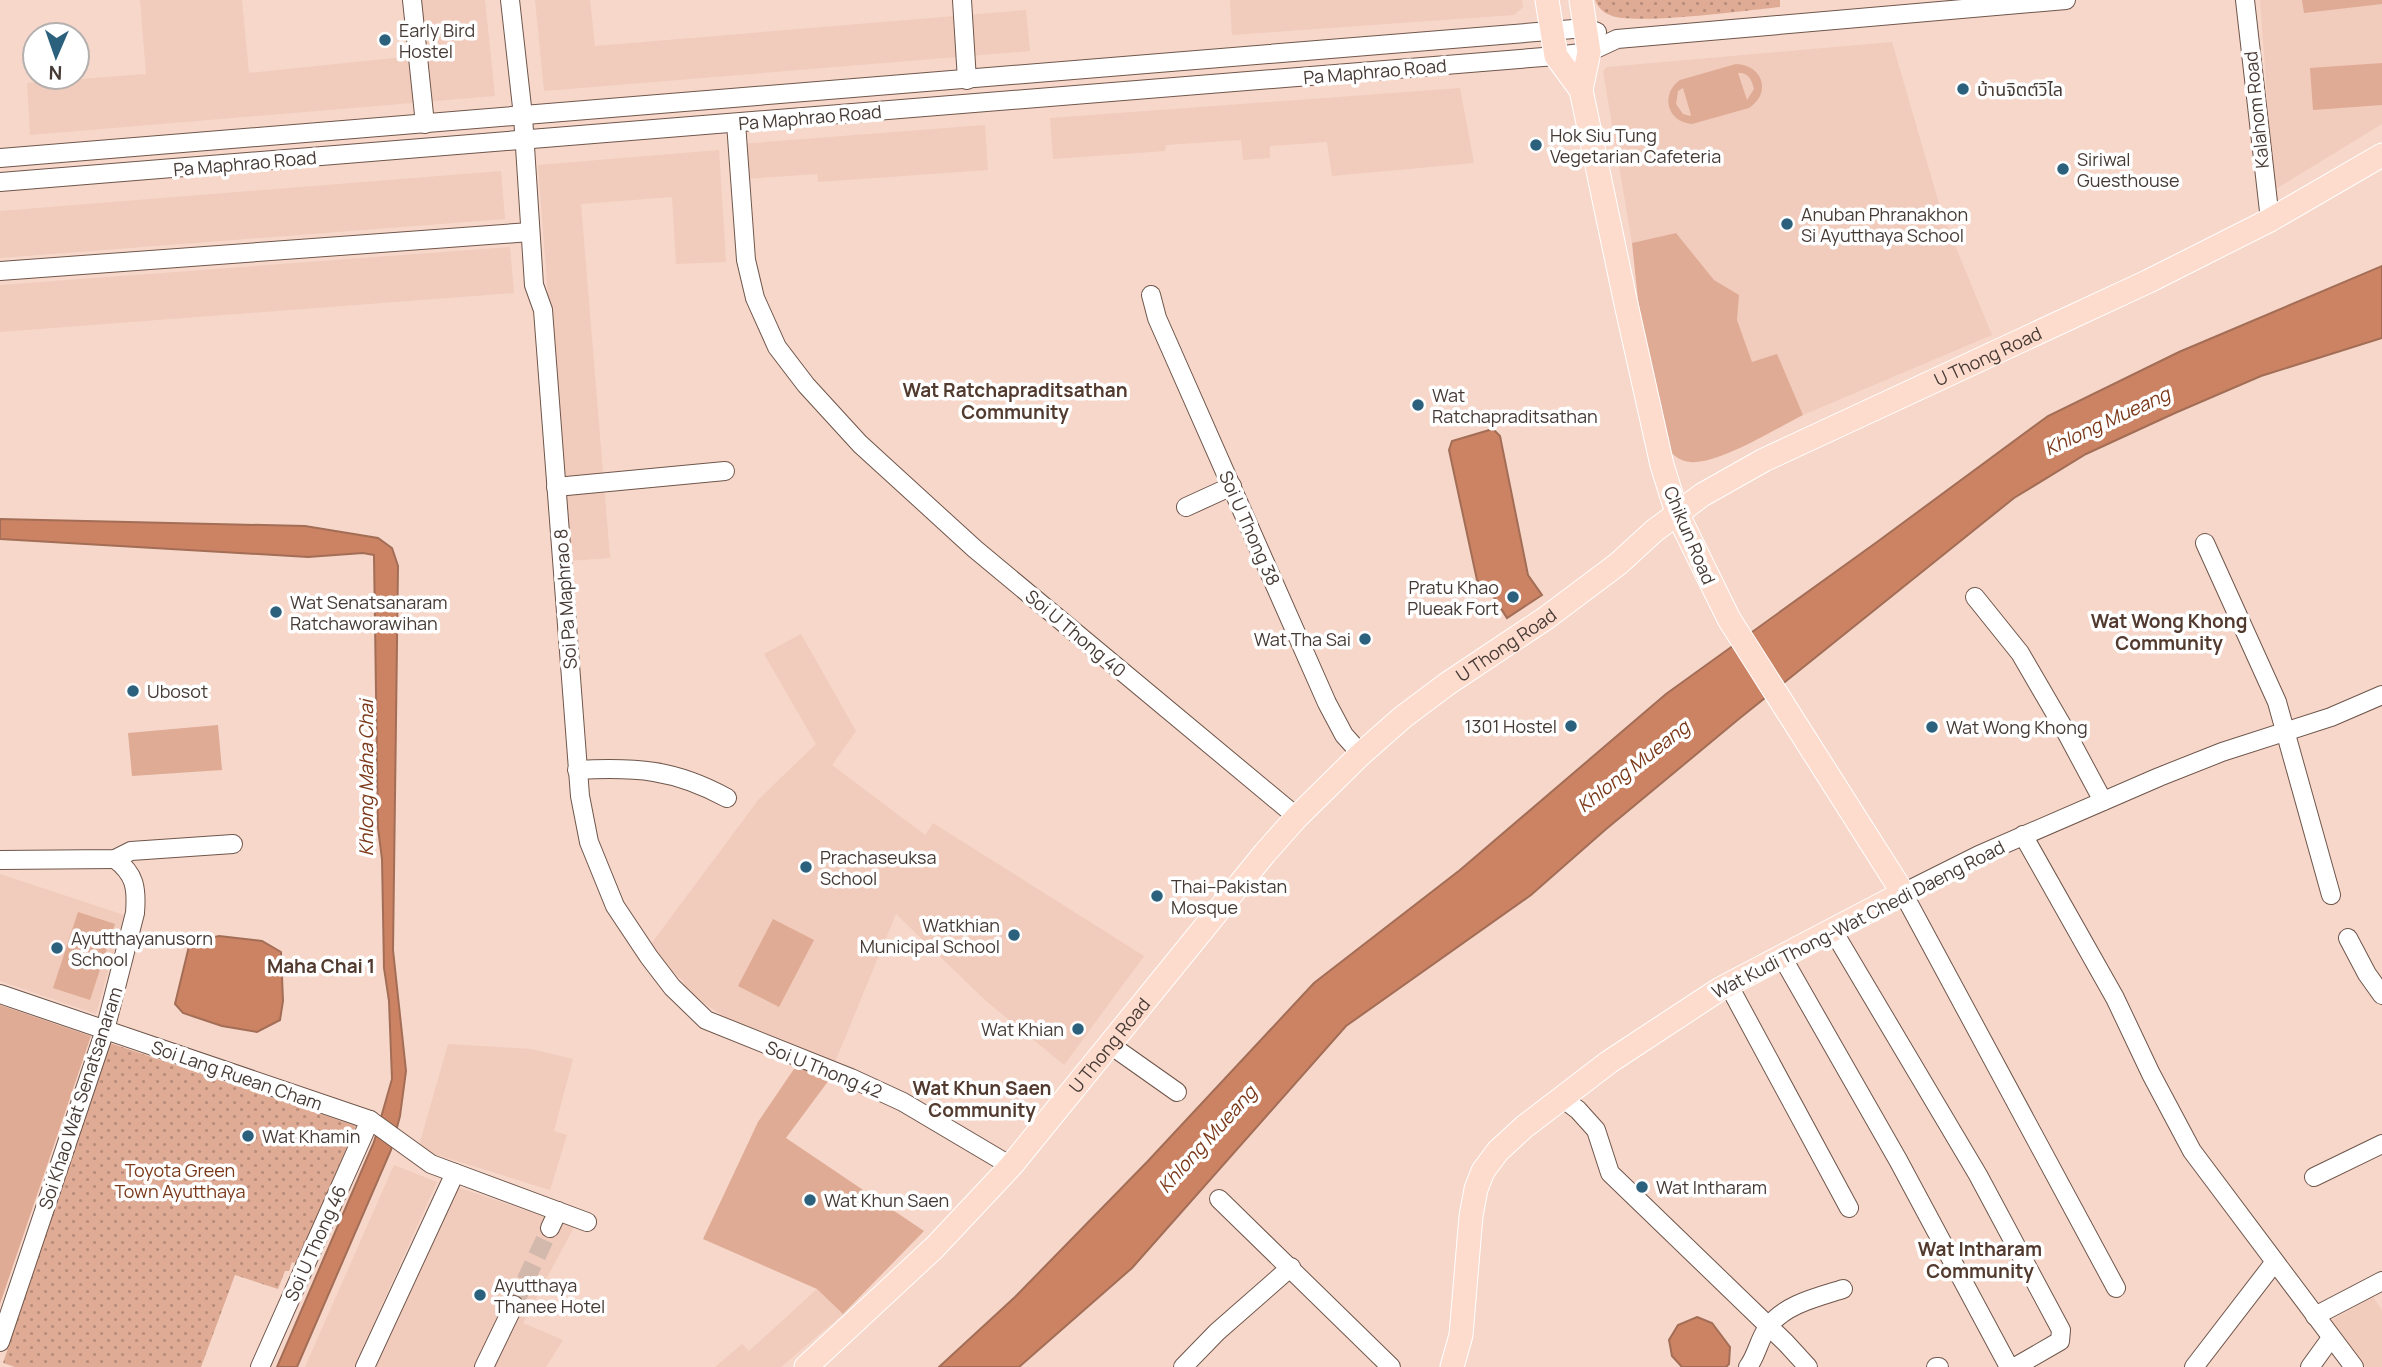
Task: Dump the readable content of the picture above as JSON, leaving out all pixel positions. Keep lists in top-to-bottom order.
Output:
{
  "streets": {
    "main road": ["U Thong Road", "Chikun Road", "Wat Kudi Thong-Wat Chedi Daeng Road"],
    "street": [
      "Pa Maphrao Road",
      "Kalahom Road",
      "Soi U Thong 38",
      "Soi Pa Maphrao 8",
      "Soi U Thong 40",
      "Soi U Thong 42",
      "Soi Lang Ruean Cham",
      "Soi Khao Wat Senatsanaram",
      "Soi U Thong 46"
    ]
  },
  "crossings": [
    ["Pa Maphrao Road", "Chikun Road"],
    ["Pa Maphrao Road", "Soi Pa Maphrao 8"],
    ["Pa Maphrao Road", "Soi U Thong 40"],
    ["Kalahom Road", "U Thong Road"],
    ["U Thong Road", "Soi U Thong 38"],
    ["U Thong Road", "Chikun Road"],
    ["U Thong Road", "Soi U Thong 40"],
    ["U Thong Road", "Soi U Thong 42"],
    ["Chikun Road", "Wat Kudi Thong-Wat Chedi Daeng Road"],
    ["Soi Pa Maphrao 8", "Soi U Thong 42"],
    ["Soi Lang Ruean Cham", "Soi Khao Wat Senatsanaram"],
    ["Soi Lang Ruean Cham", "Soi U Thong 46"]
  ],
  "districts": [
    "Wat Ratchapraditsathan Community",
    "Wat Wong Khong Community",
    "Maha Chai 1",
    "Wat Khun Saen Community",
    "Wat Intharam Community"
  ],
  "water": ["Khlong Mueang", "Khlong Maha Chai"],
  "parks": ["Toyota Green Town Ayutthaya"],
  "places": [
    "Early Bird Hostel",
    "บ้านจิตต์วิไล",
    "Hok Siu Tung Vegetarian Cafeteria",
    "Siriwal Guesthouse",
    "Anuban Phranakhon Si Ayutthaya School",
    "Wat Ratchapraditsathan",
    "Pratu Khao Plueak Fort",
    "Wat Senatsanaram Ratchaworawihan",
    "Wat Tha Sai",
    "Ubosot",
    "1301 Hostel",
    "Wat Wong Khong",
    "Prachaseuksa School",
    "Thai–Pakistan Mosque",
    "Watkhian Municipal School",
    "Ayutthayanusorn School",
    "Wat Khian",
    "Wat Khamin",
    "Wat Intharam",
    "Wat Khun Saen",
    "Ayutthaya Thanee Hotel"
  ],
  "north": "bottom"
}
